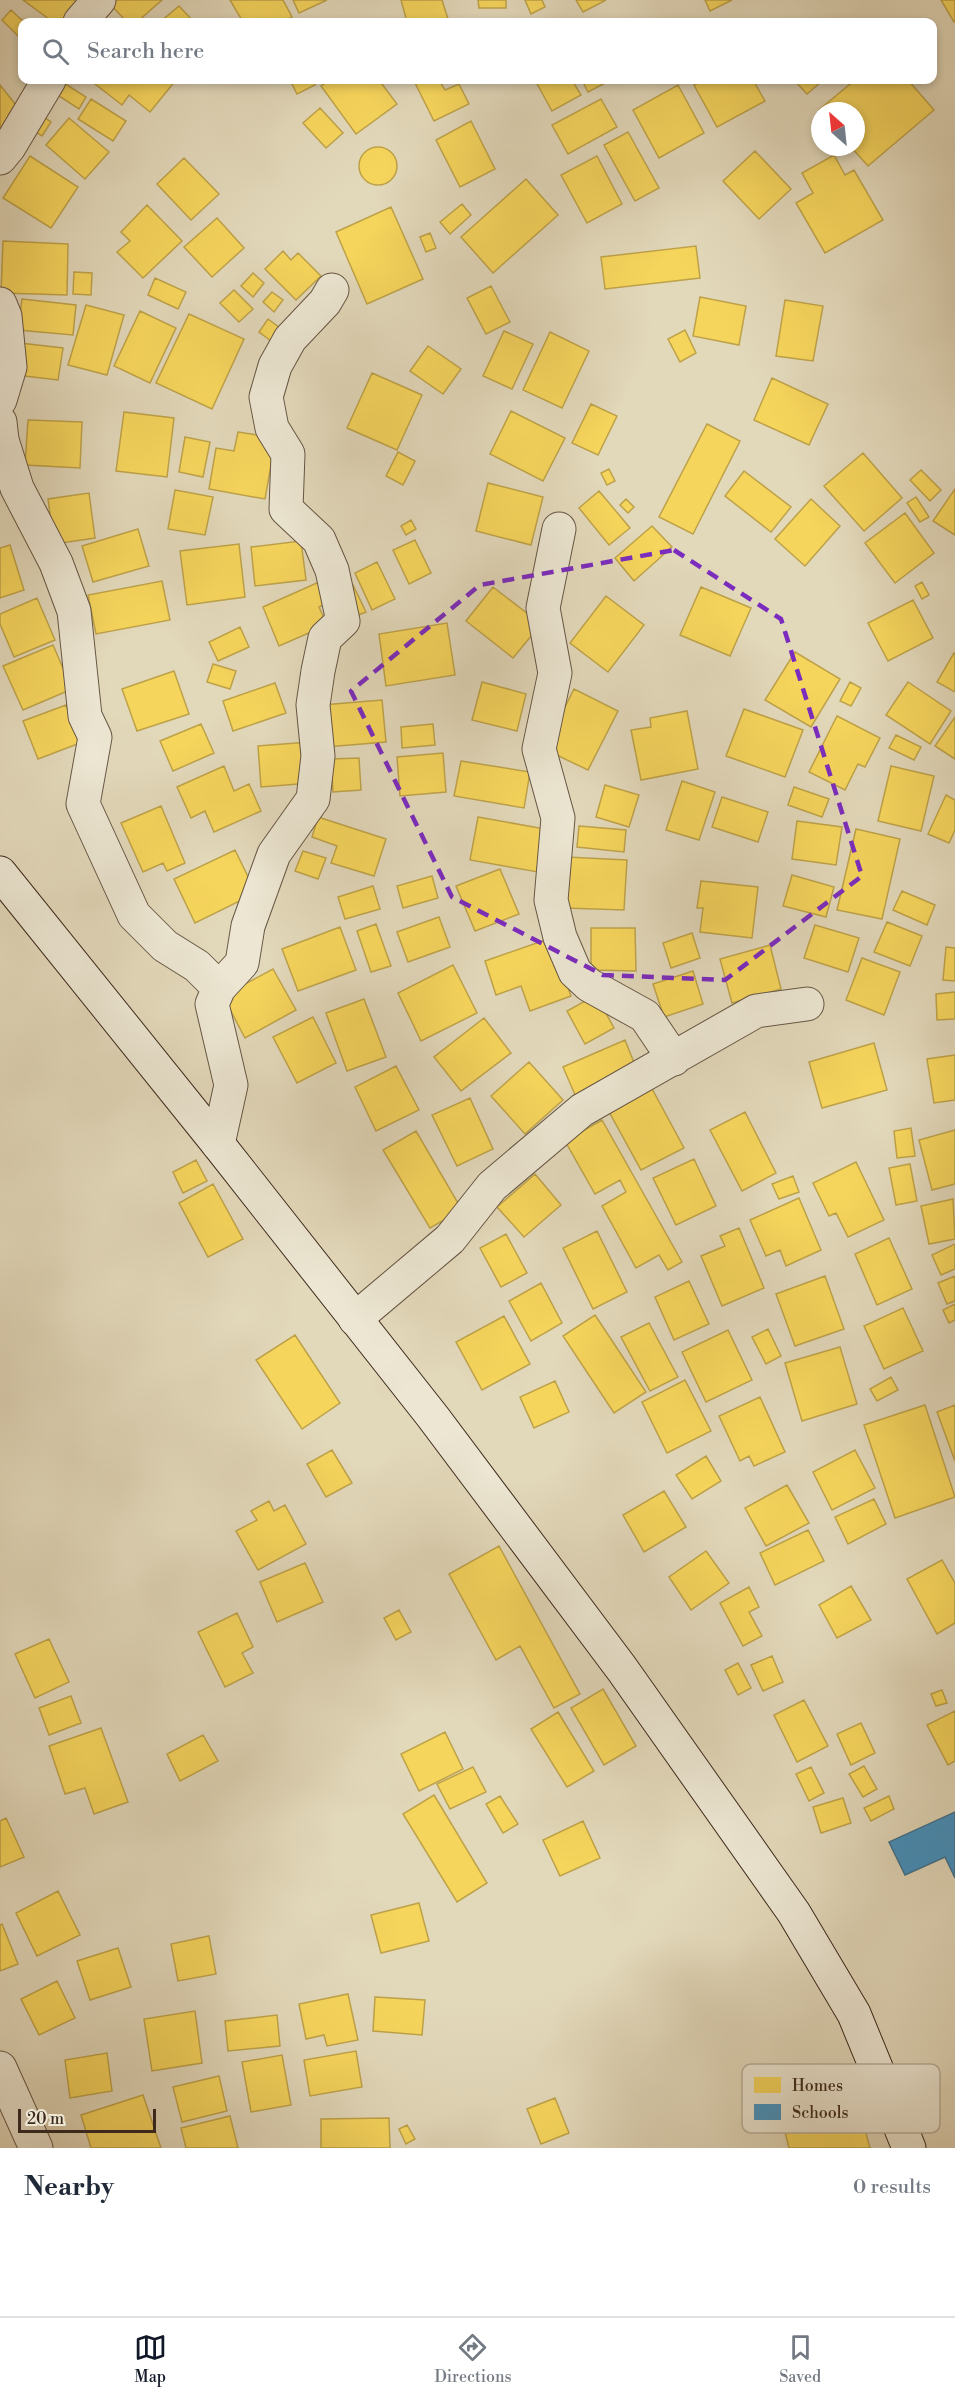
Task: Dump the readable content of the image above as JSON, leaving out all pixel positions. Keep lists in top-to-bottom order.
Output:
{
  "legend": ["Homes", "Schools"],
  "scale_bar": "20 m",
  "north": "top left",
  "page": {
    "search": "Search here",
    "scale": "20 m",
    "heading": ["Nearby", "0 results"],
    "nav": ["Map", "Directions", "Saved"]
  }
}
